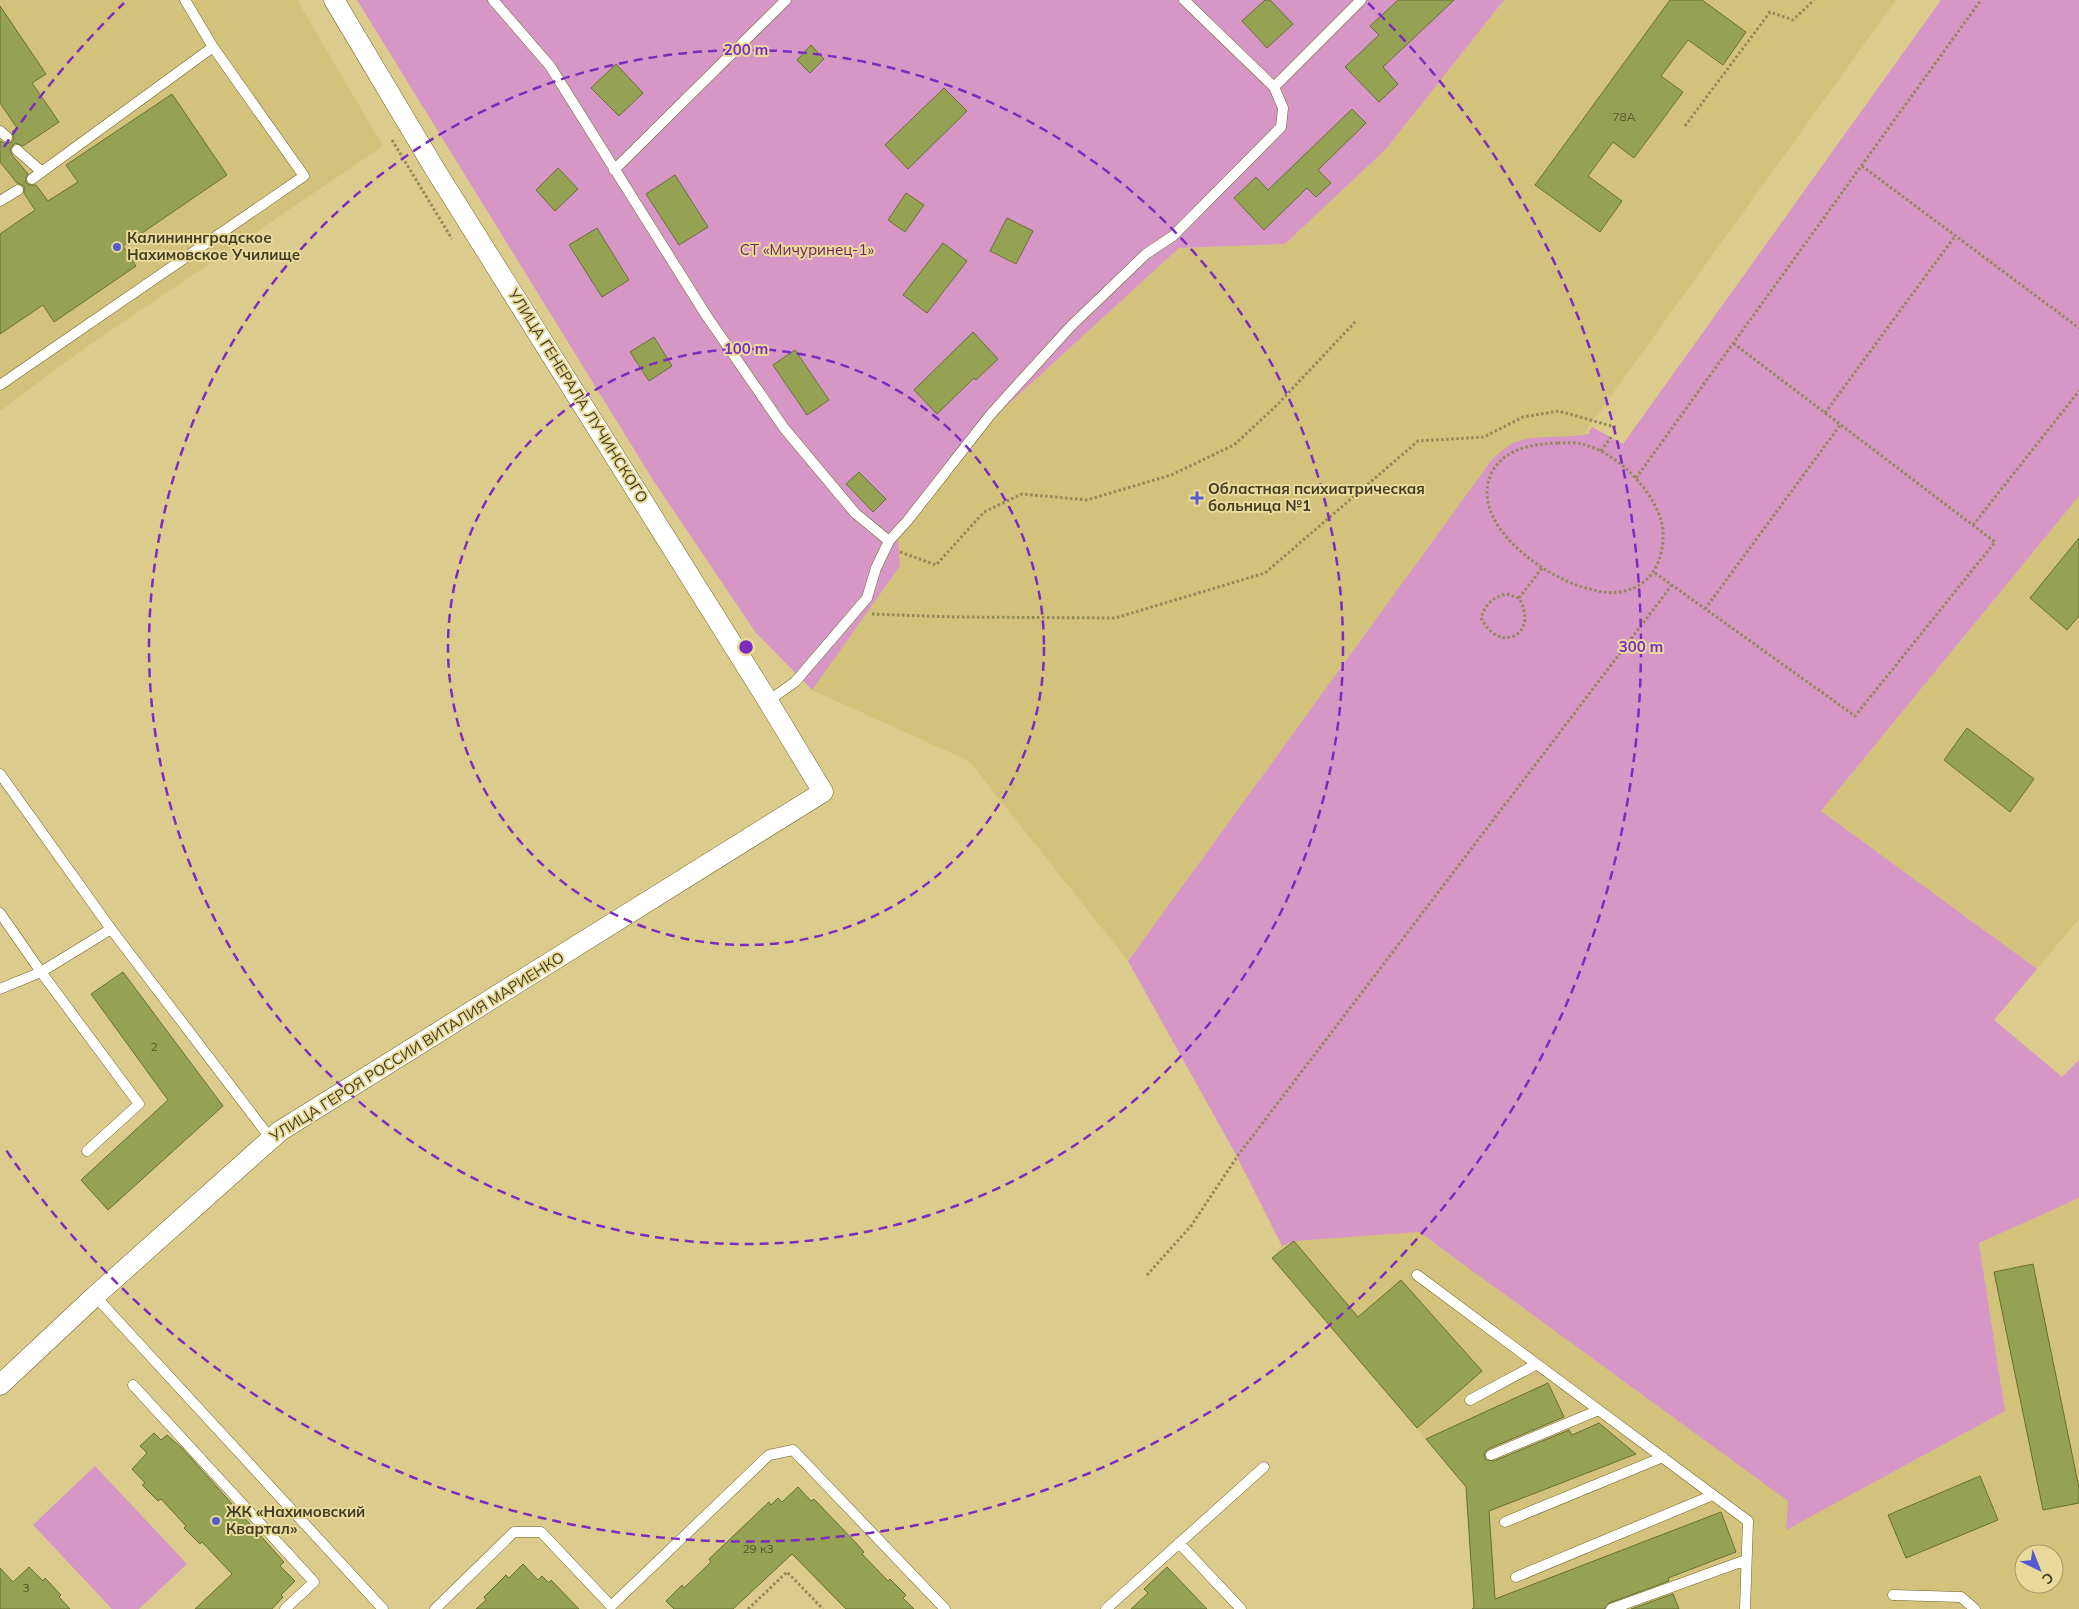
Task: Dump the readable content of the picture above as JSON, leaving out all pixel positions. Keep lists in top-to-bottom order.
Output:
{
  "streets": {
    "street": ["УЛИЦА ГЕНЕРАЛА ЛУЧИНСКОГО", "УЛИЦА ГЕРОЯ РОССИИ ВИТАЛИЯ МАРИЕНКО"]
  },
  "crossings": [
    ["УЛИЦА ГЕНЕРАЛА ЛУЧИНСКОГО", "УЛИЦА ГЕРОЯ РОССИИ ВИТАЛИЯ МАРИЕНКО"]
  ],
  "parks": ["СТ «Мичуринец-1»"],
  "places": {
    "other": ["Калининнградское Нахимовское Училище", "ЖК «Нахимовский Квартал»"],
    "health": ["Областная психиатрическая больница №1"]
  },
  "house_numbers": [
    "78А",
    "2",
    "29 к3",
    "3"
  ],
  "north": "bottom right",
  "rings": ["200 m", "100 m", "300 m"]
}
